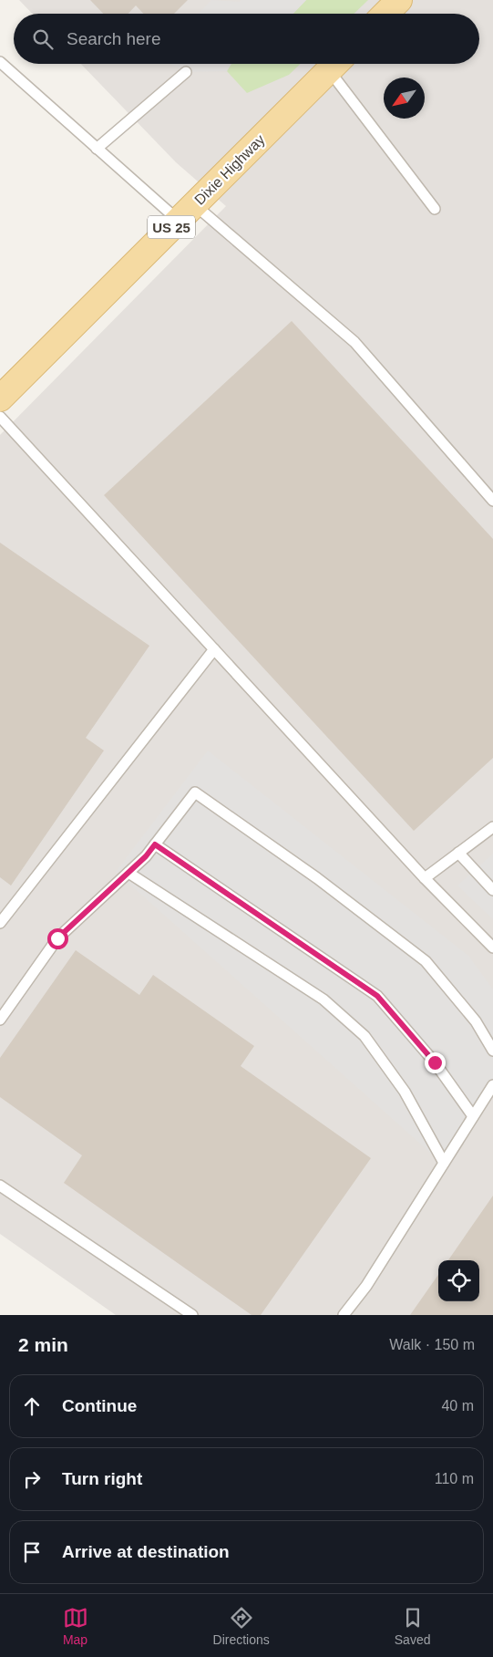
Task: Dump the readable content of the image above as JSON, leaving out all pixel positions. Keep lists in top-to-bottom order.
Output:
{
  "streets": {
    "main road": ["Dixie Highway", "US 25"]
  },
  "north": "bottom left",
  "page": {
    "search": "Search here",
    "heading": ["2 min", "Walk · 150 m"],
    "list": [
      ["Continue", "40 m"],
      ["Turn right", "110 m"],
      "Arrive at destination"
    ],
    "nav": ["Map", "Directions", "Saved"]
  }
}
